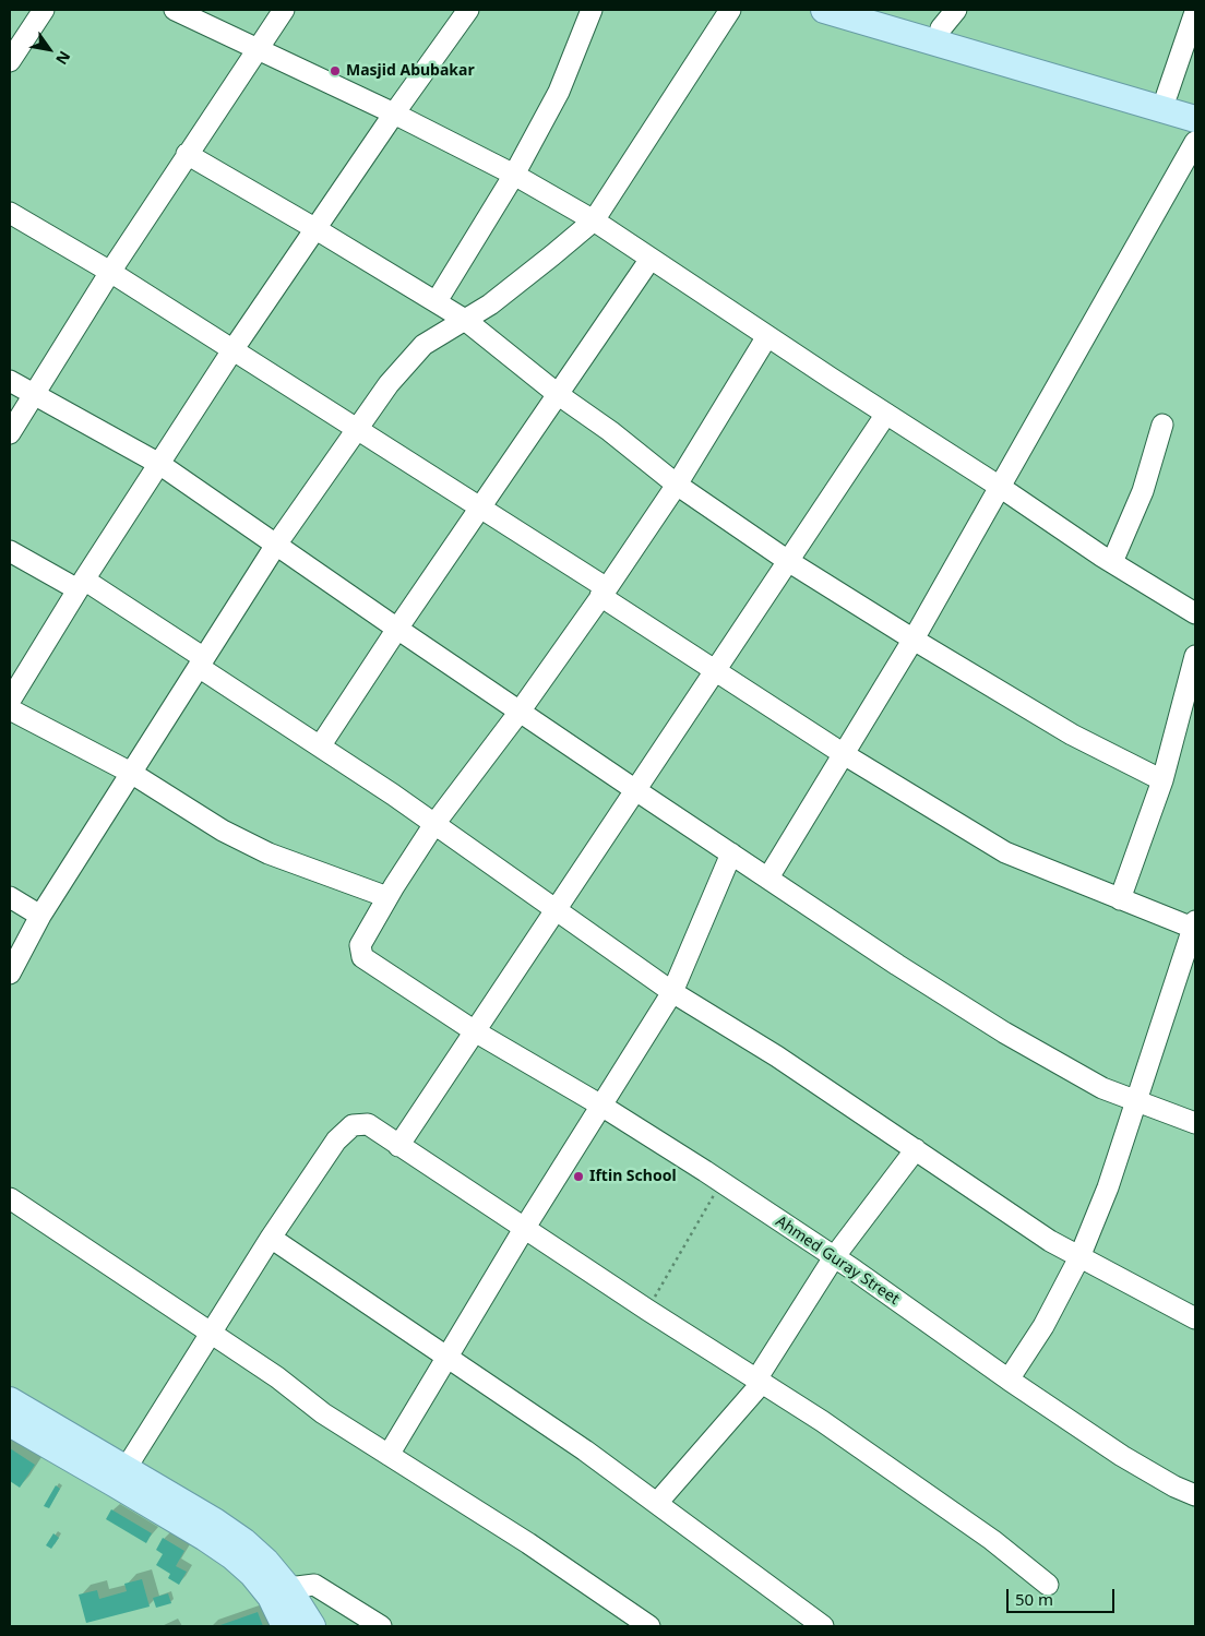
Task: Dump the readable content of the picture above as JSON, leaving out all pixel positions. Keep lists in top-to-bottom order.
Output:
{
  "streets": {
    "street": ["Ahmed Guray Street"]
  },
  "places": ["Masjid Abubakar", "Iftin School"],
  "scale_bar": "50 m",
  "north": "bottom right"
}
